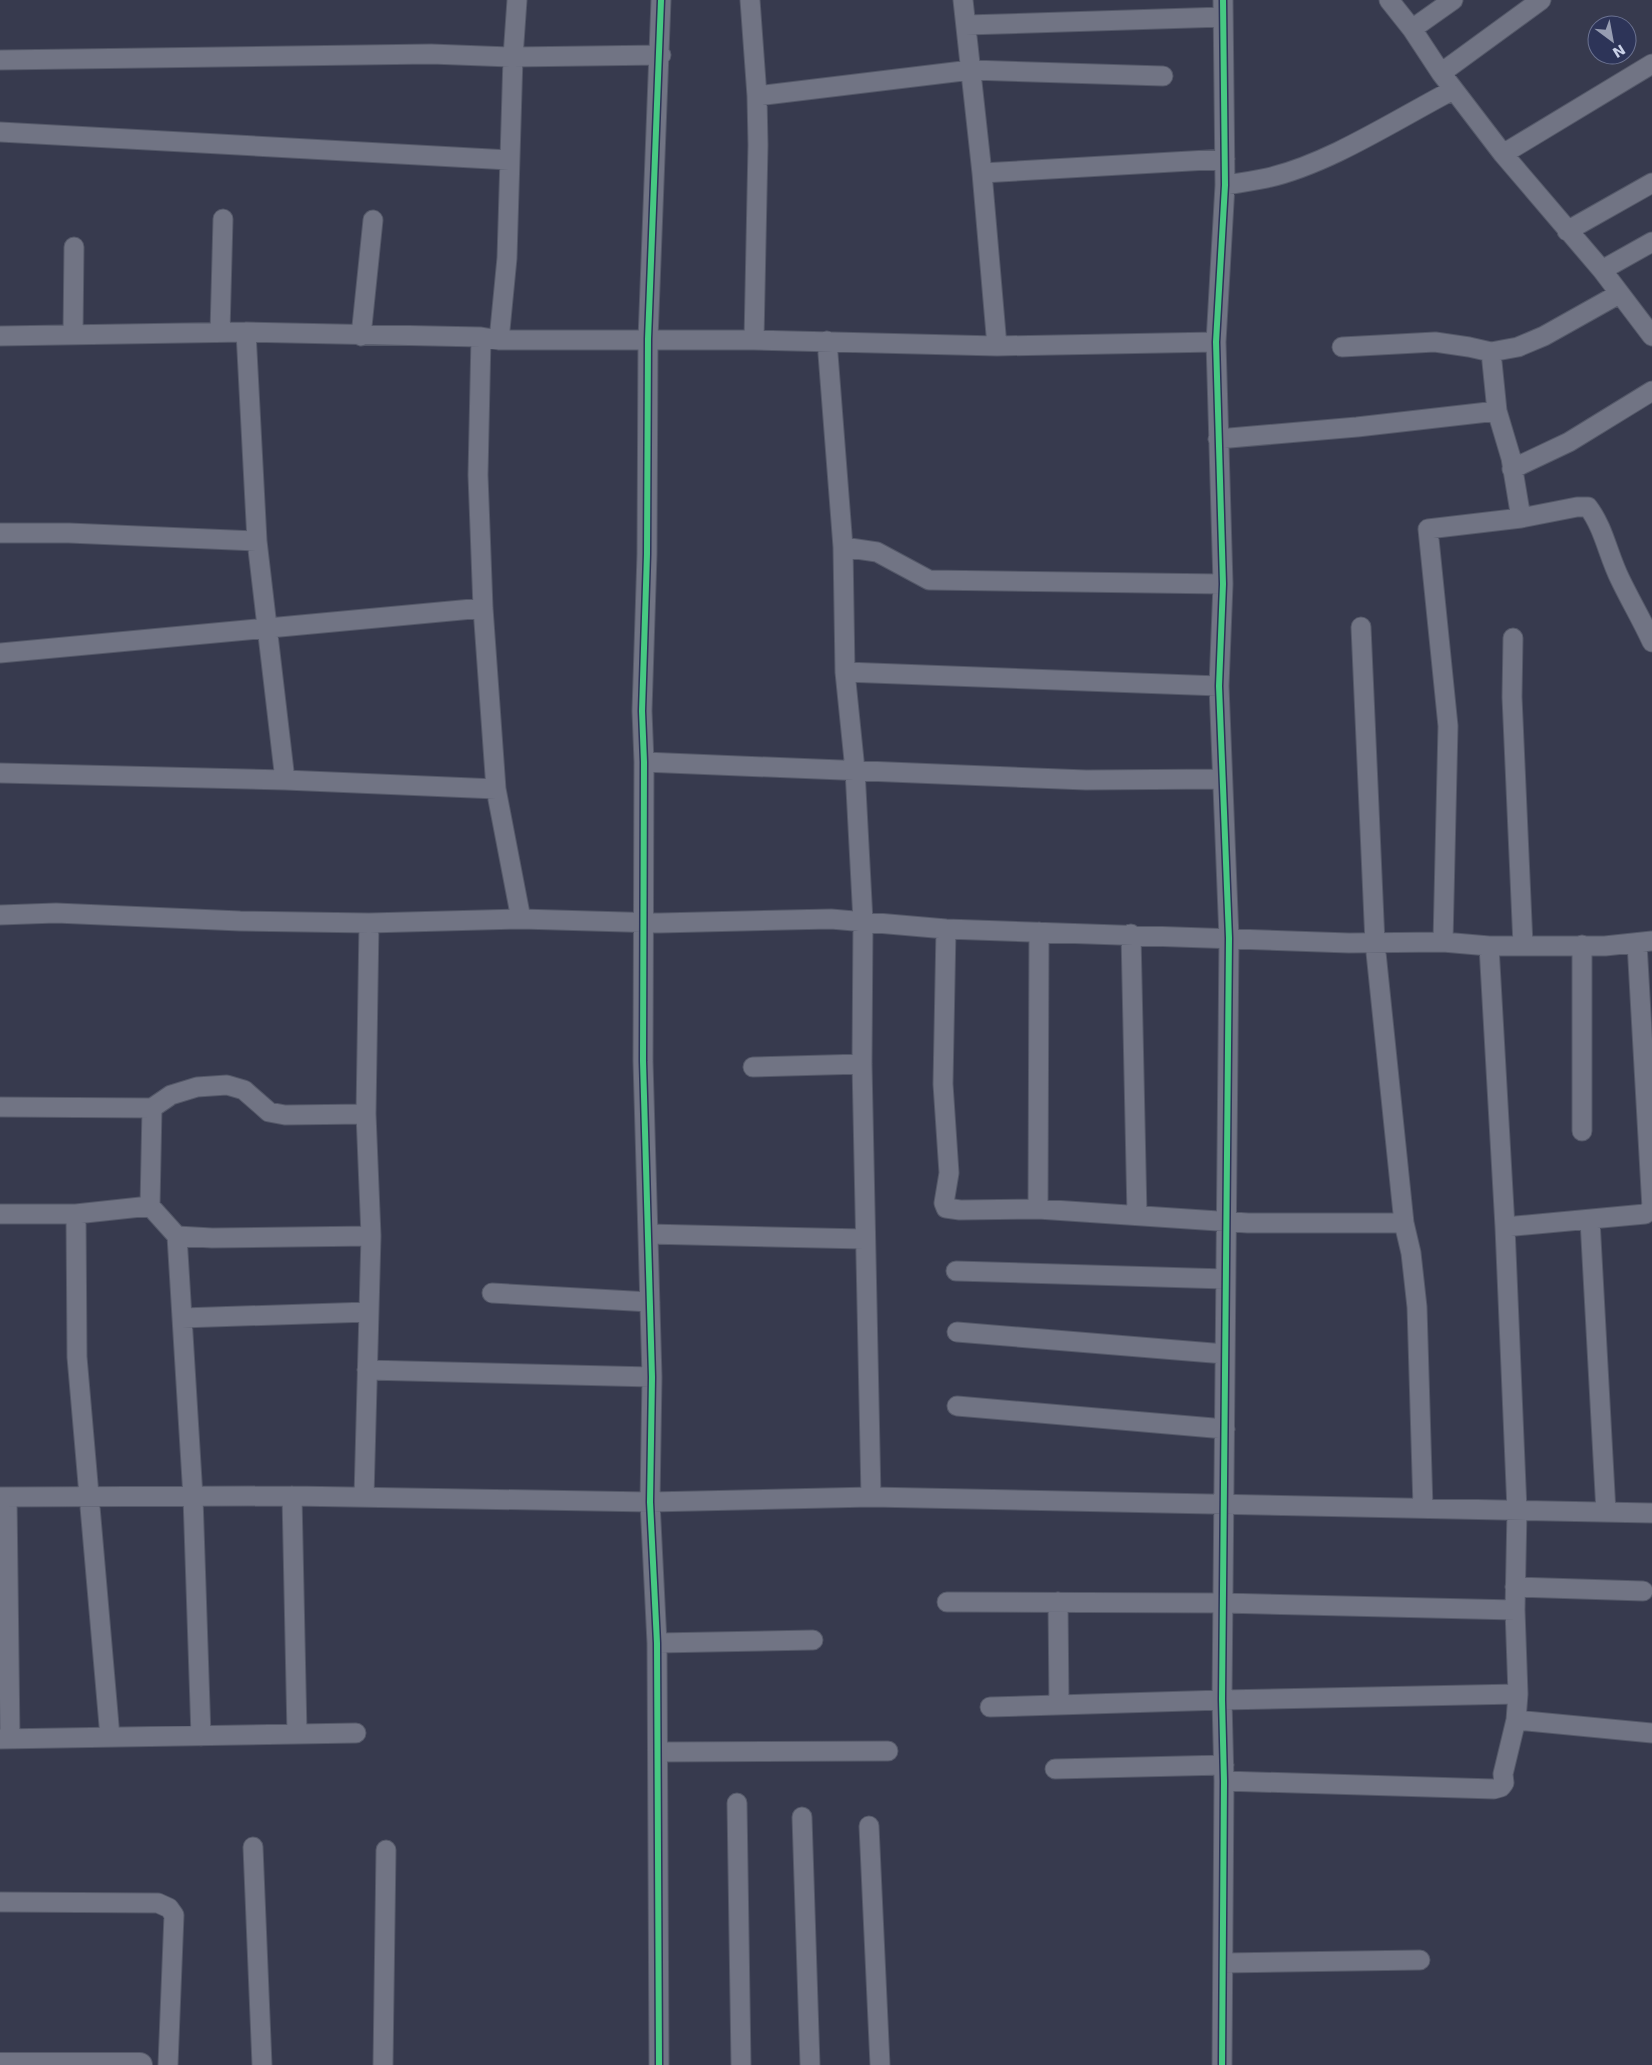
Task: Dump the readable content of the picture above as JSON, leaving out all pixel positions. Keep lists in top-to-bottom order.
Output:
{
  "north": "bottom right"
}
